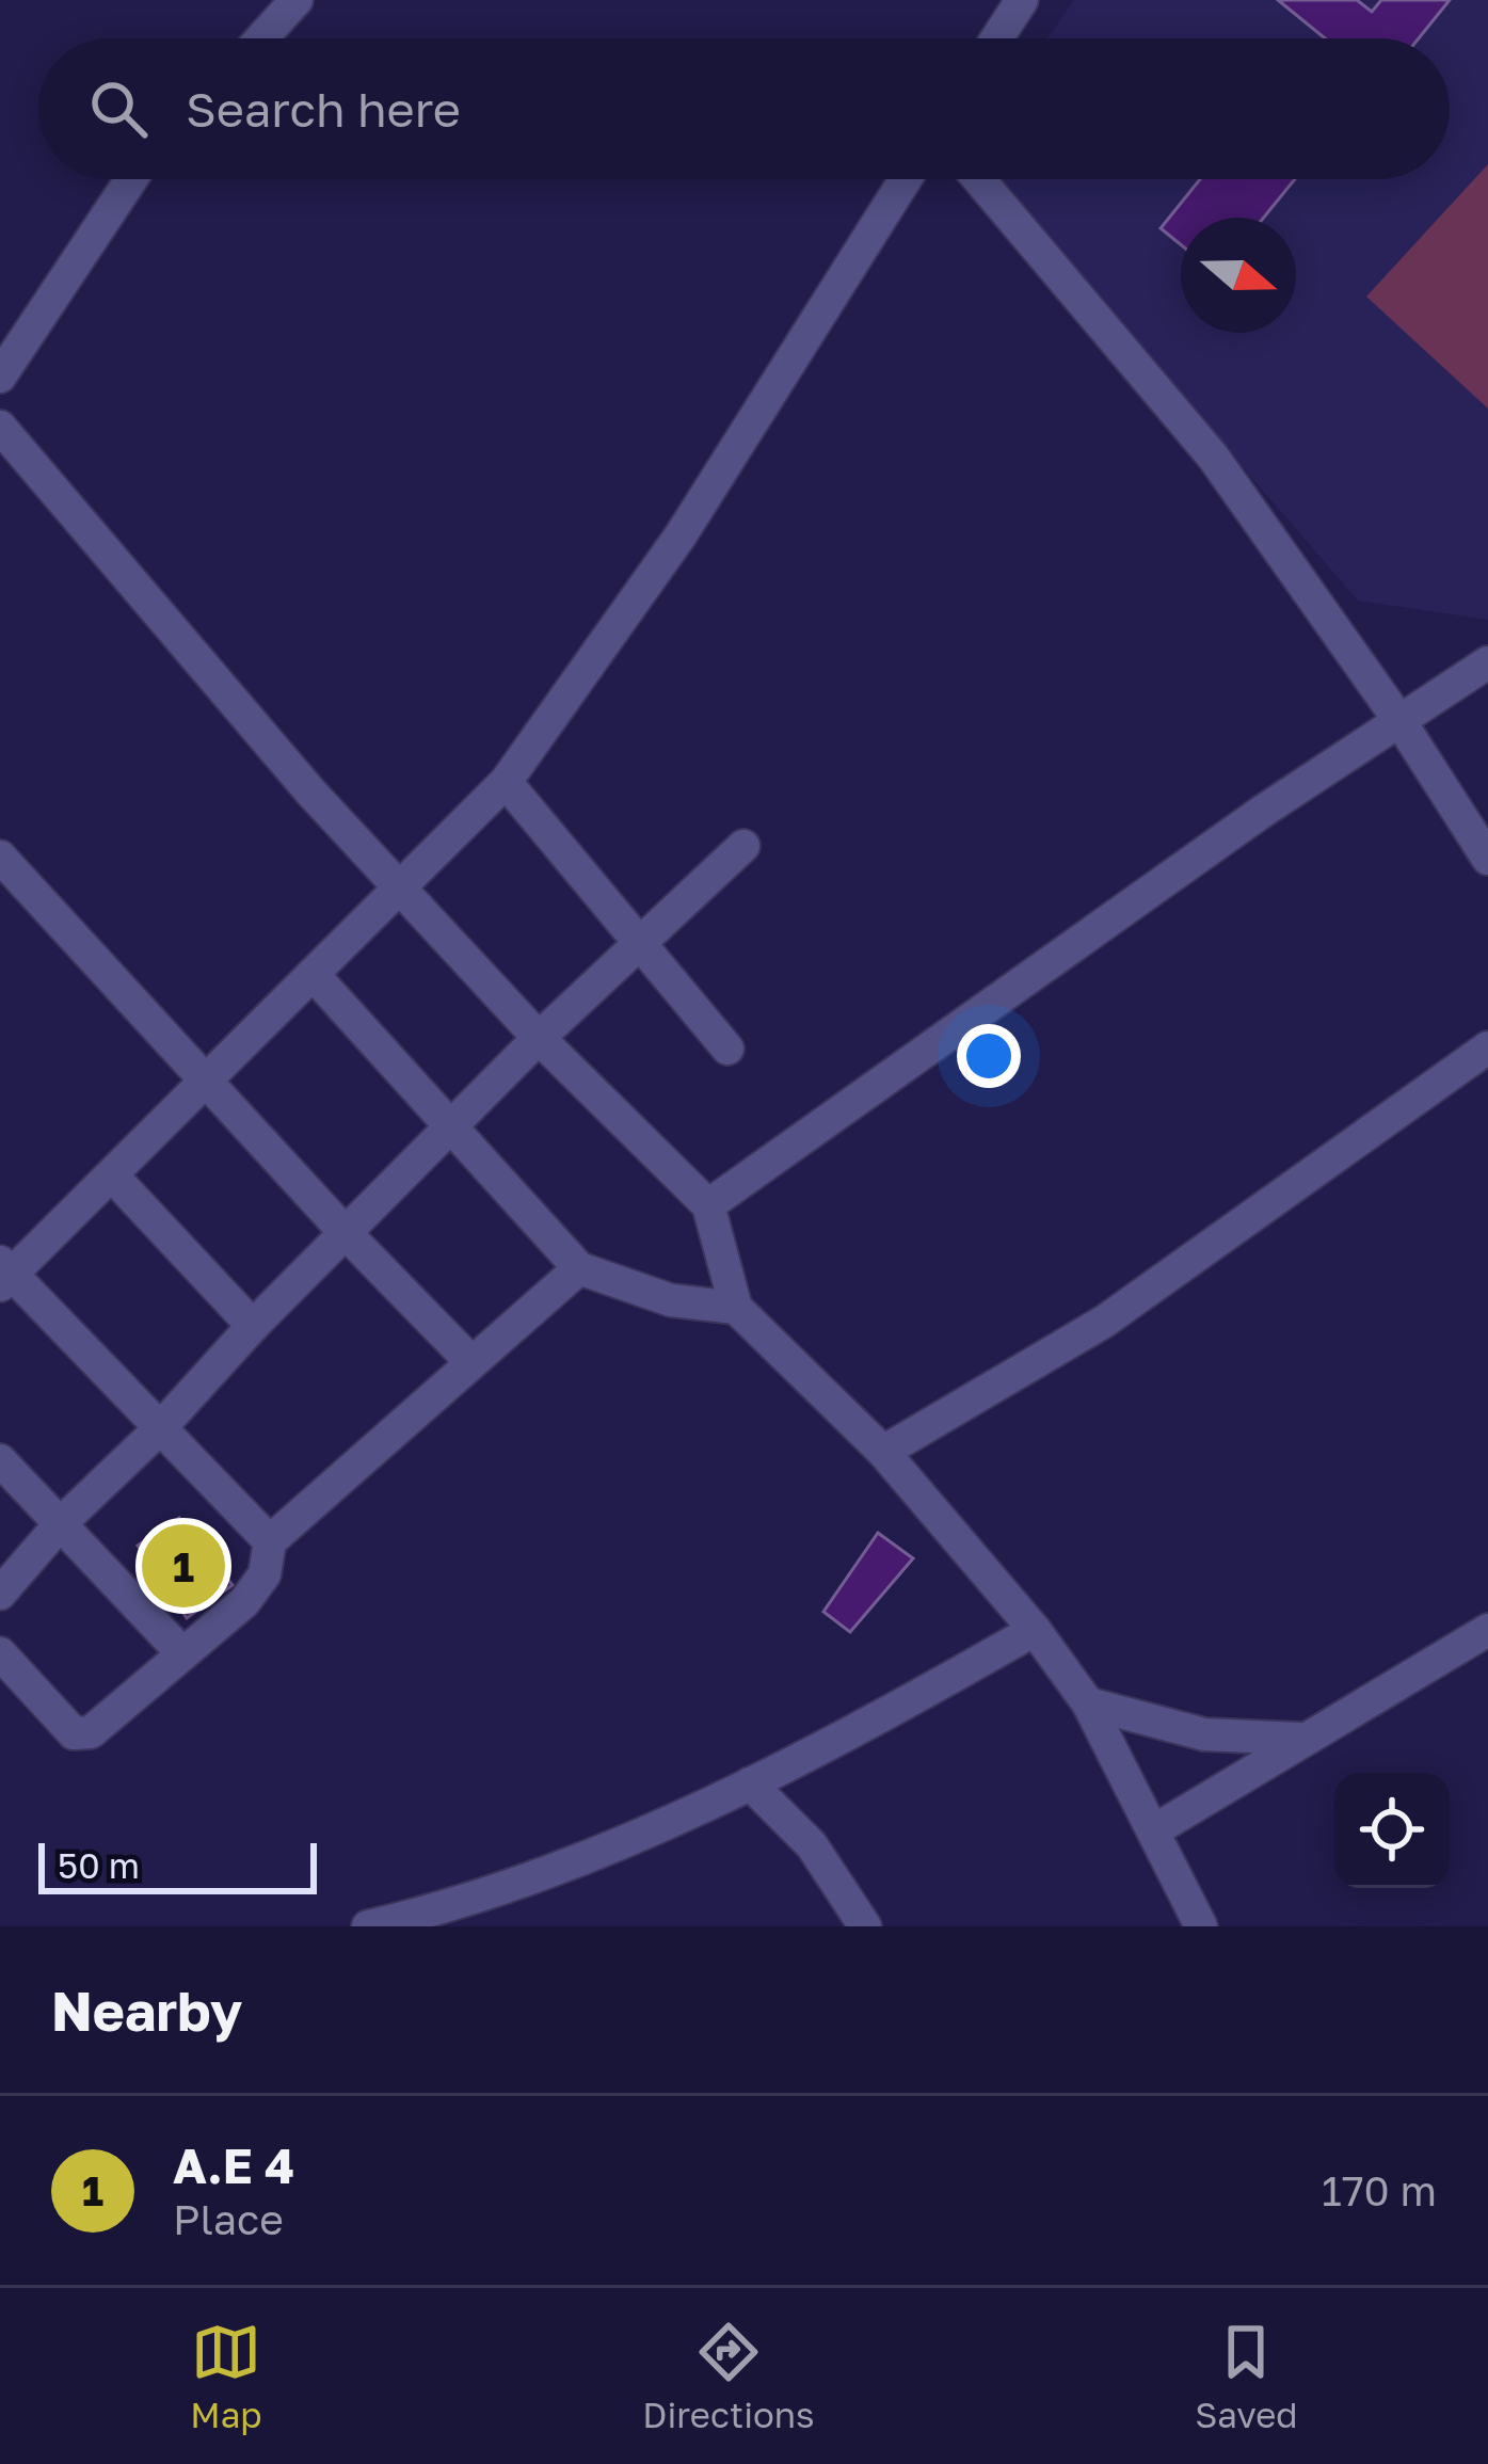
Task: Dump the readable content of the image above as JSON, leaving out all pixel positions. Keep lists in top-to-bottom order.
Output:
{
  "scale_bar": "50 m",
  "north": "right",
  "page": {
    "search": "Search here",
    "pins": "1",
    "scale": "50 m",
    "heading": "Nearby",
    "list": [
      {
        "mark": "1",
        "name": "A.E 4",
        "note": "Place",
        "value": "170 m"
      }
    ],
    "nav": ["Map", "Directions", "Saved"]
  }
}
